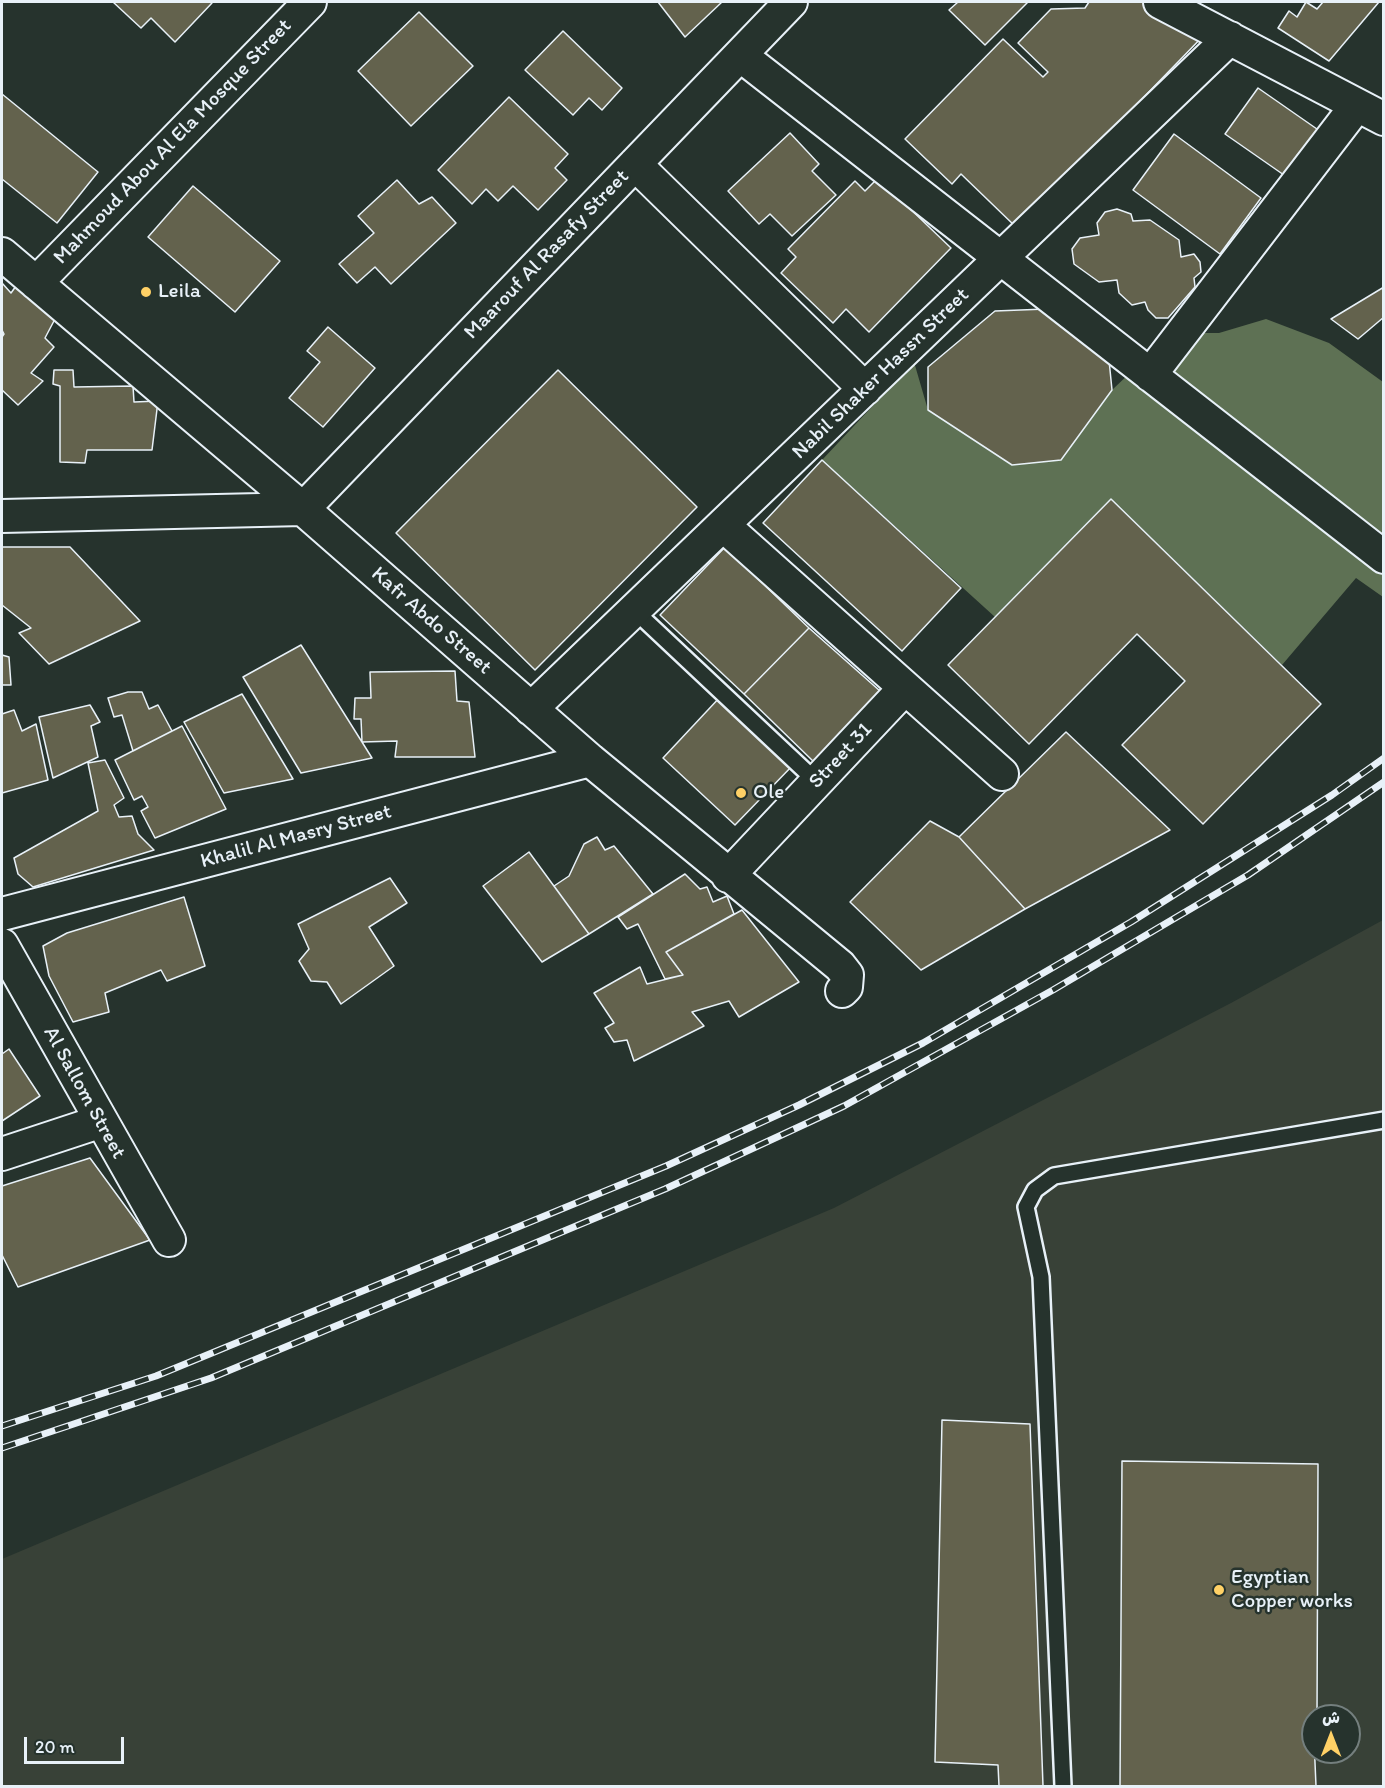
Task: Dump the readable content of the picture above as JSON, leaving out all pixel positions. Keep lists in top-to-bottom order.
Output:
{
  "streets": {
    "street": [
      "Mahmoud Abou Al Ela Mosque Street",
      "Maarouf Al Rasafy Street",
      "Nabil Shaker Hassn Street",
      "Kafr Abdo Street",
      "Street 31",
      "Khalil Al Masry Street",
      "Al Sallom Street"
    ]
  },
  "crossings": [
    ["Mahmoud Abou Al Ela Mosque Street", "Kafr Abdo Street"],
    ["Maarouf Al Rasafy Street", "Kafr Abdo Street"],
    ["Nabil Shaker Hassn Street", "Kafr Abdo Street"],
    ["Kafr Abdo Street", "Street 31"],
    ["Kafr Abdo Street", "Khalil Al Masry Street"]
  ],
  "places": ["Leila", "Ole", "Egyptian Copper works"],
  "scale_bar": "20 m",
  "north": "top"
}
